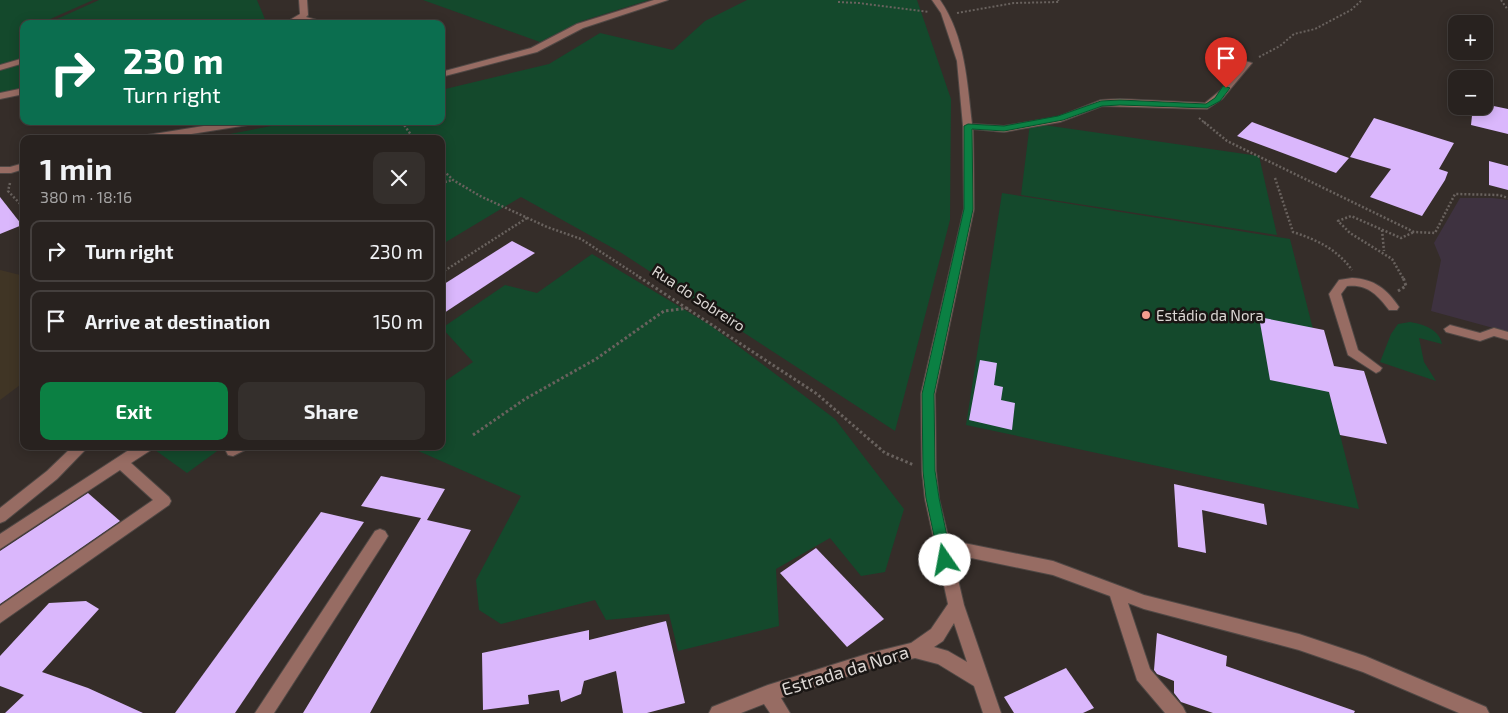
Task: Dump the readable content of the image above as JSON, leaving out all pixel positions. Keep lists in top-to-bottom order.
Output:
{
  "streets": {
    "street": ["Estrada da Nora"],
    "path": ["Rua do Sobreiro"]
  },
  "places": ["Estádio da Nora"],
  "page": {
    "map_buttons": ["+", "−"],
    "turn": ["230 m", "Turn right"],
    "heading": ["1 min", "380 m · 18:16"],
    "list": [
      {
        "name": "Turn right",
        "value": "230 m"
      },
      {
        "name": "Arrive at destination",
        "value": "150 m"
      }
    ],
    "buttons": ["Exit", "Share"]
  }
}
